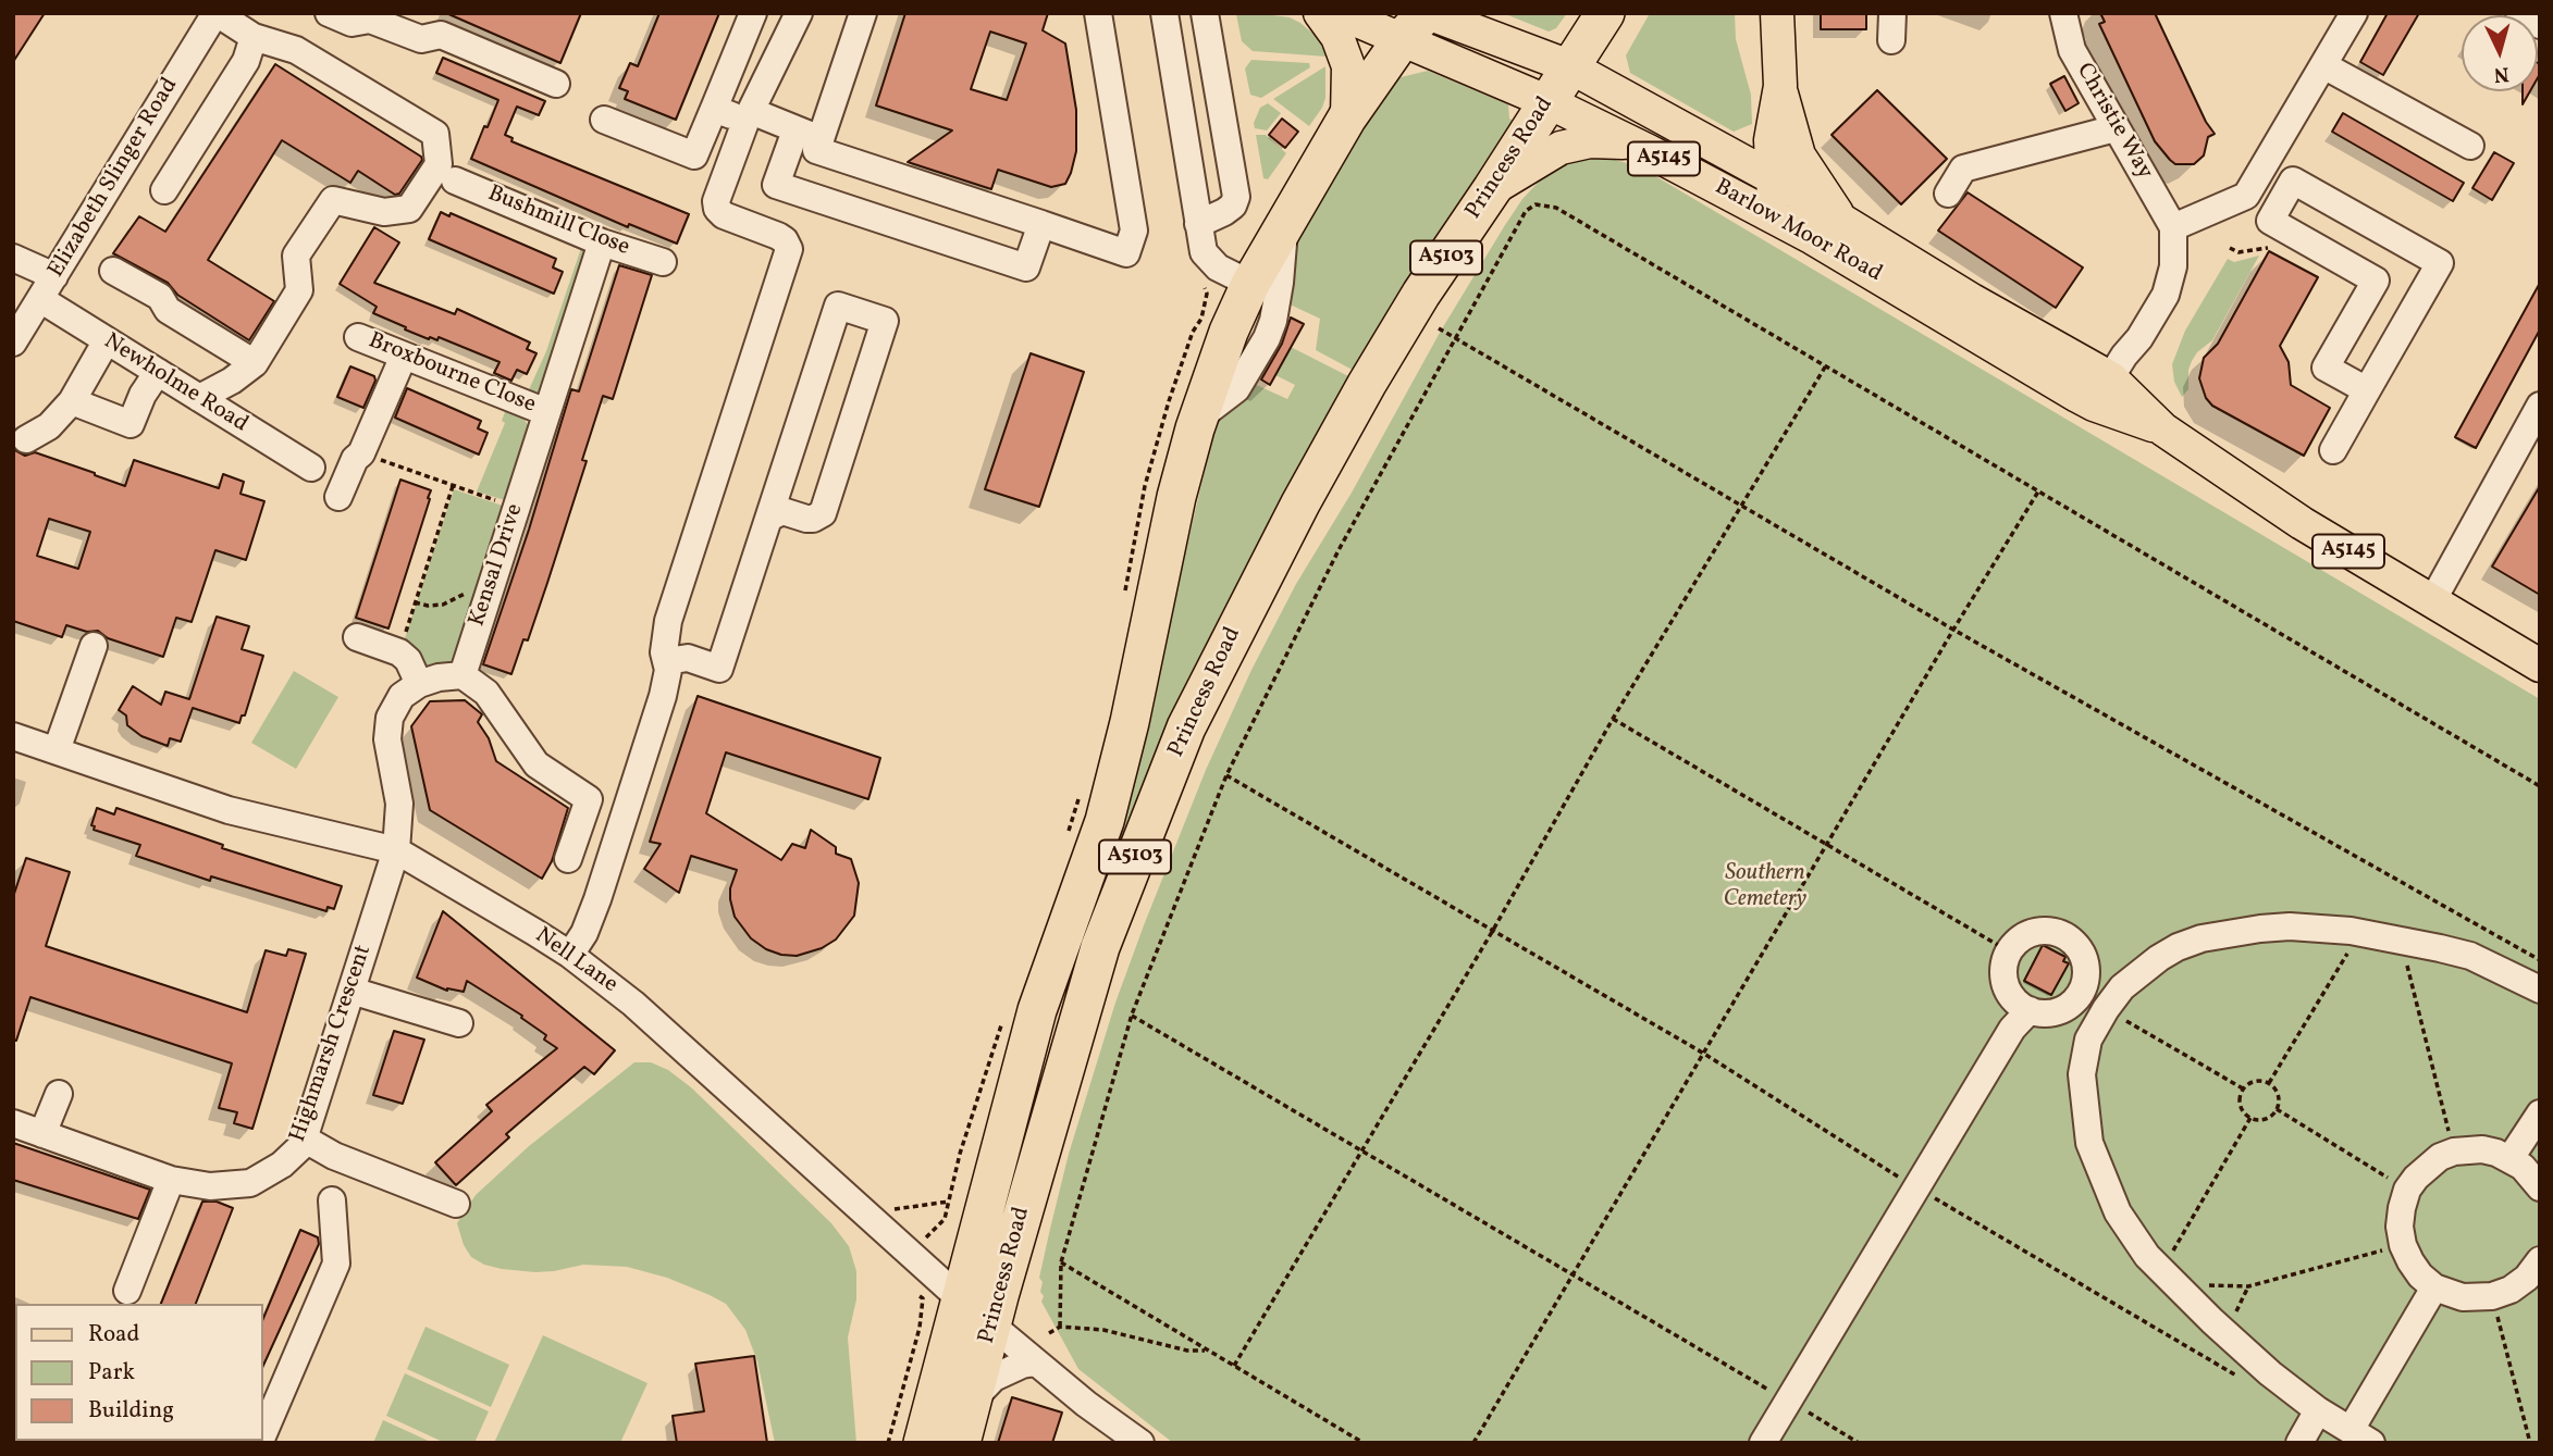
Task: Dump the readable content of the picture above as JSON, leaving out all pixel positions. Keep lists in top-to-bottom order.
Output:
{
  "streets": {
    "highway": ["Princess Road", "A5103"],
    "main road": ["A5145", "Barlow Moor Road"],
    "street": [
      "Christie Way",
      "Elizabeth Slinger Road",
      "Bushmill Close",
      "Broxbourne Close",
      "Newholme Road",
      "Kensal Drive",
      "Nell Lane",
      "Highmarsh Crescent"
    ]
  },
  "crossings": [
    ["Princess Road", "A5145"],
    ["Princess Road", "Barlow Moor Road"],
    ["Princess Road", "Nell Lane"],
    ["A5145", "Barlow Moor Road"],
    ["Elizabeth Slinger Road", "Newholme Road"],
    ["Bushmill Close", "Kensal Drive"],
    ["Broxbourne Close", "Kensal Drive"],
    ["Nell Lane", "Highmarsh Crescent"]
  ],
  "parks": ["Southern Cemetery"],
  "legend": ["Road", "Park", "Building"],
  "north": "bottom"
}
